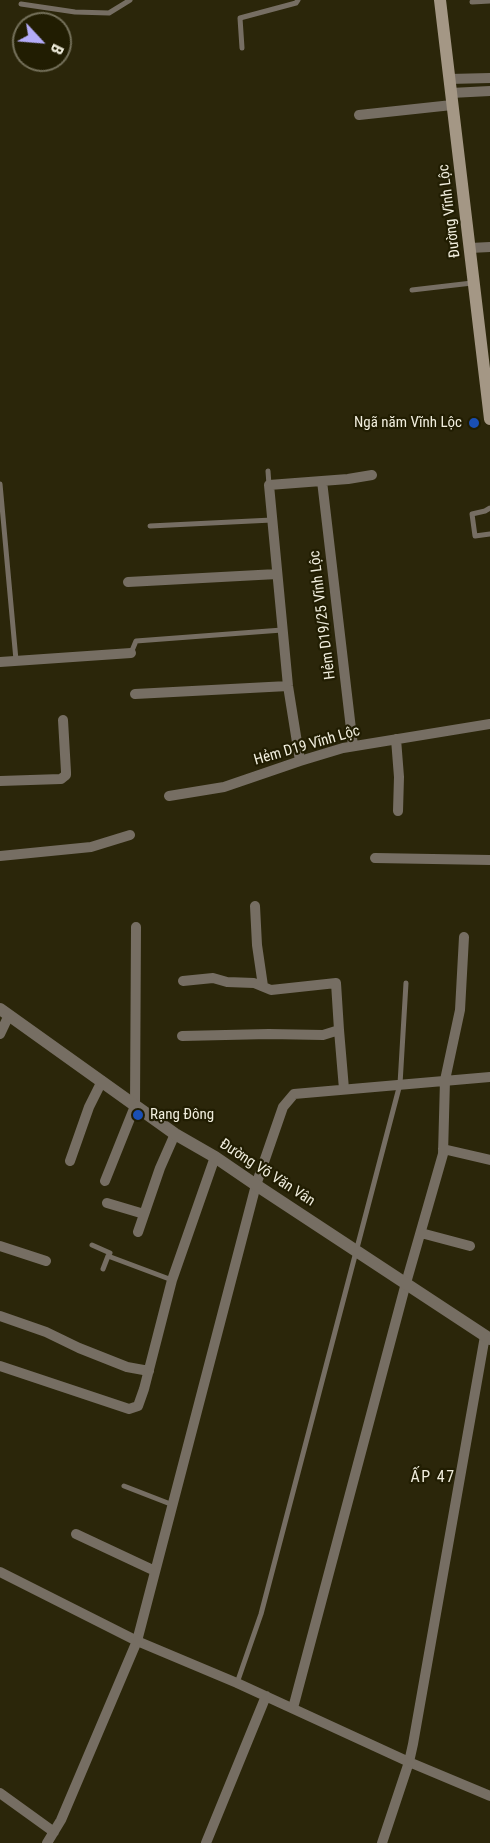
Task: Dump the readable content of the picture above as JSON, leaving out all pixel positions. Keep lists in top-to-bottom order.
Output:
{
  "streets": {
    "main road": ["Đường Vĩnh Lộc"],
    "street": ["Hẻm D19/25 Vĩnh Lộc", "Hẻm D19 Vĩnh Lộc", "Đường Võ Văn Vân"]
  },
  "crossings": [
    ["Hẻm D19/25 Vĩnh Lộc", "Hẻm D19 Vĩnh Lộc"]
  ],
  "districts": ["ẤP 47"],
  "places": ["Ngã năm Vĩnh Lộc", "Rạng Đông"],
  "north": "bottom right"
}
